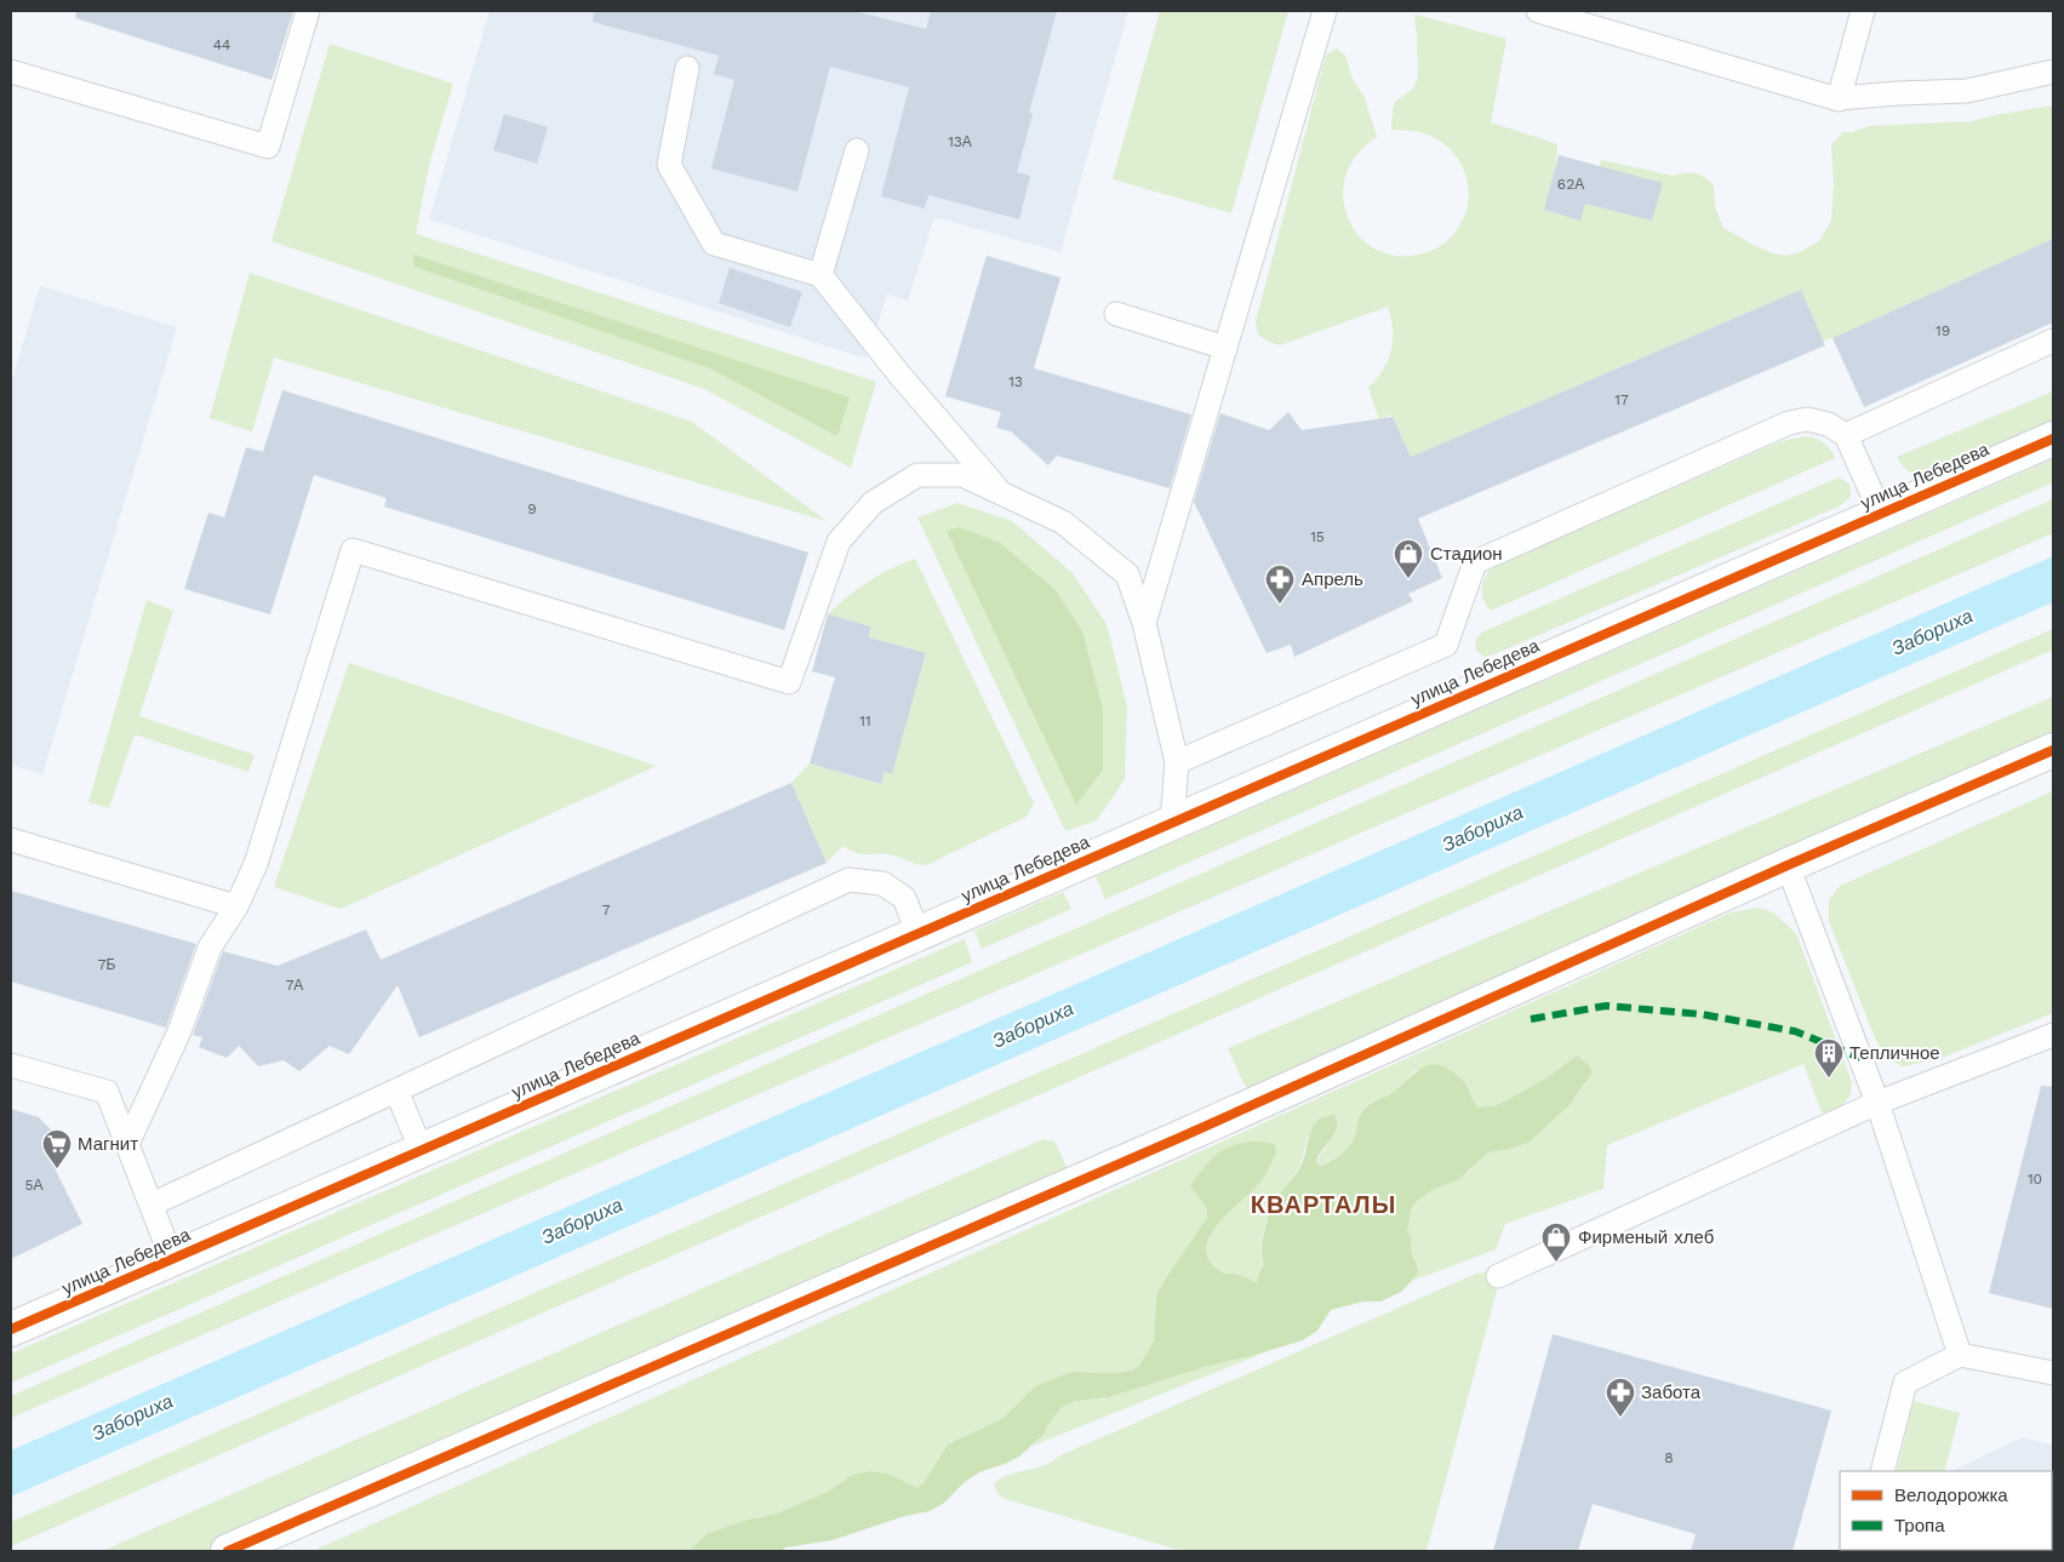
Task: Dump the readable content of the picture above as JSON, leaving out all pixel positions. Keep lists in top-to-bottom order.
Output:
{
  "streets": {
    "street": ["улица Лебедева"]
  },
  "districts": ["КВАРТАЛЫ"],
  "water": ["Забориха"],
  "places": {
    "shop": ["Стадион", "Фирменый хлеб"],
    "pharmacy": ["Апрель", "Забота"],
    "building": ["Тепличное"],
    "supermarket": ["Магнит"]
  },
  "house_numbers": [
    "44",
    "13А",
    "62А",
    "19",
    "13",
    "17",
    "9",
    "15",
    "11",
    "7",
    "7Б",
    "7А",
    "10",
    "5А",
    "8"
  ],
  "legend": ["Велодорожка", "Тропа"]
}
